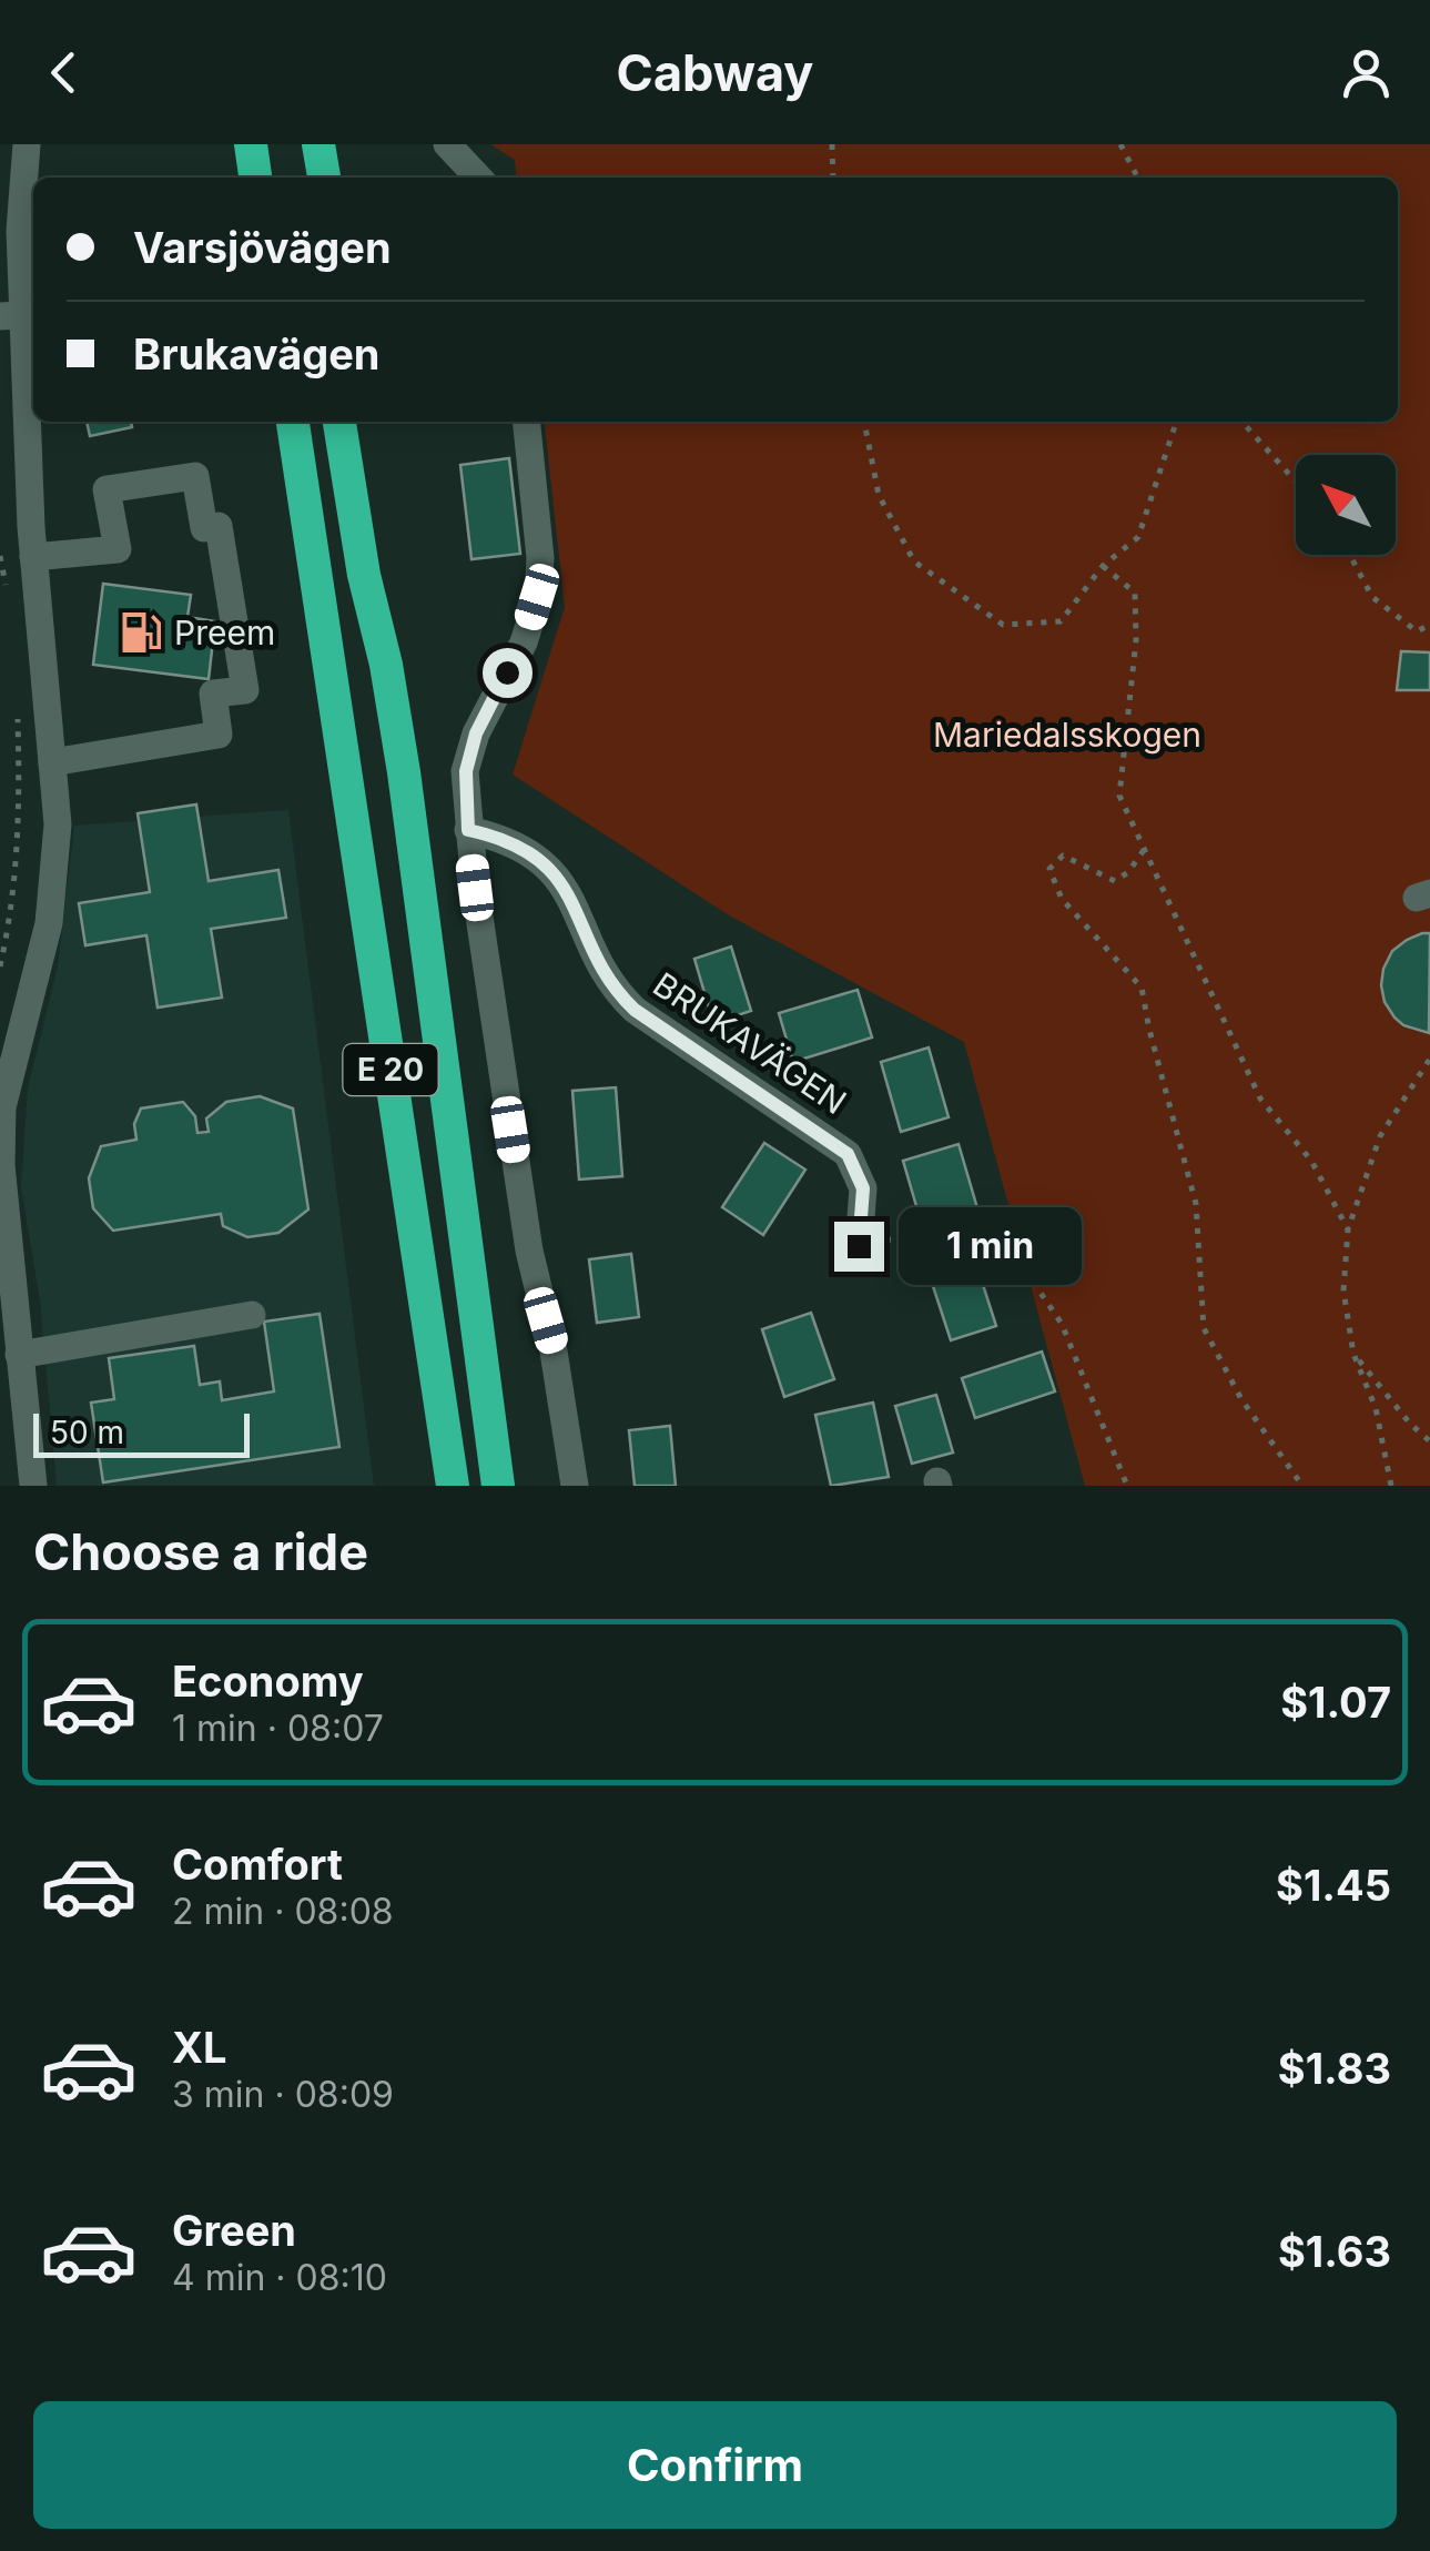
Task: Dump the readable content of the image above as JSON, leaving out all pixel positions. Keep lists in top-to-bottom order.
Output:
{
  "streets": {
    "highway": ["E 20"],
    "street": ["BRUKAVÄGEN"]
  },
  "parks": ["Mariedalsskogen"],
  "places": {
    "fuel station": ["Preem"]
  },
  "scale_bar": "50 m",
  "north": "top left",
  "page": {
    "header": "Cabway",
    "banner": ["Varsjövägen", "Brukavägen"],
    "bubble": "1 min",
    "scale": "50 m",
    "heading": "Choose a ride",
    "list": [
      {
        "name": "Economy",
        "note": "1 min · 08:07",
        "value": "$1.07"
      },
      {
        "name": "Comfort",
        "note": "2 min · 08:08",
        "value": "$1.45"
      },
      {
        "name": "XL",
        "note": "3 min · 08:09",
        "value": "$1.83"
      },
      {
        "name": "Green",
        "note": "4 min · 08:10",
        "value": "$1.63"
      }
    ],
    "buttons": "Confirm"
  }
}
